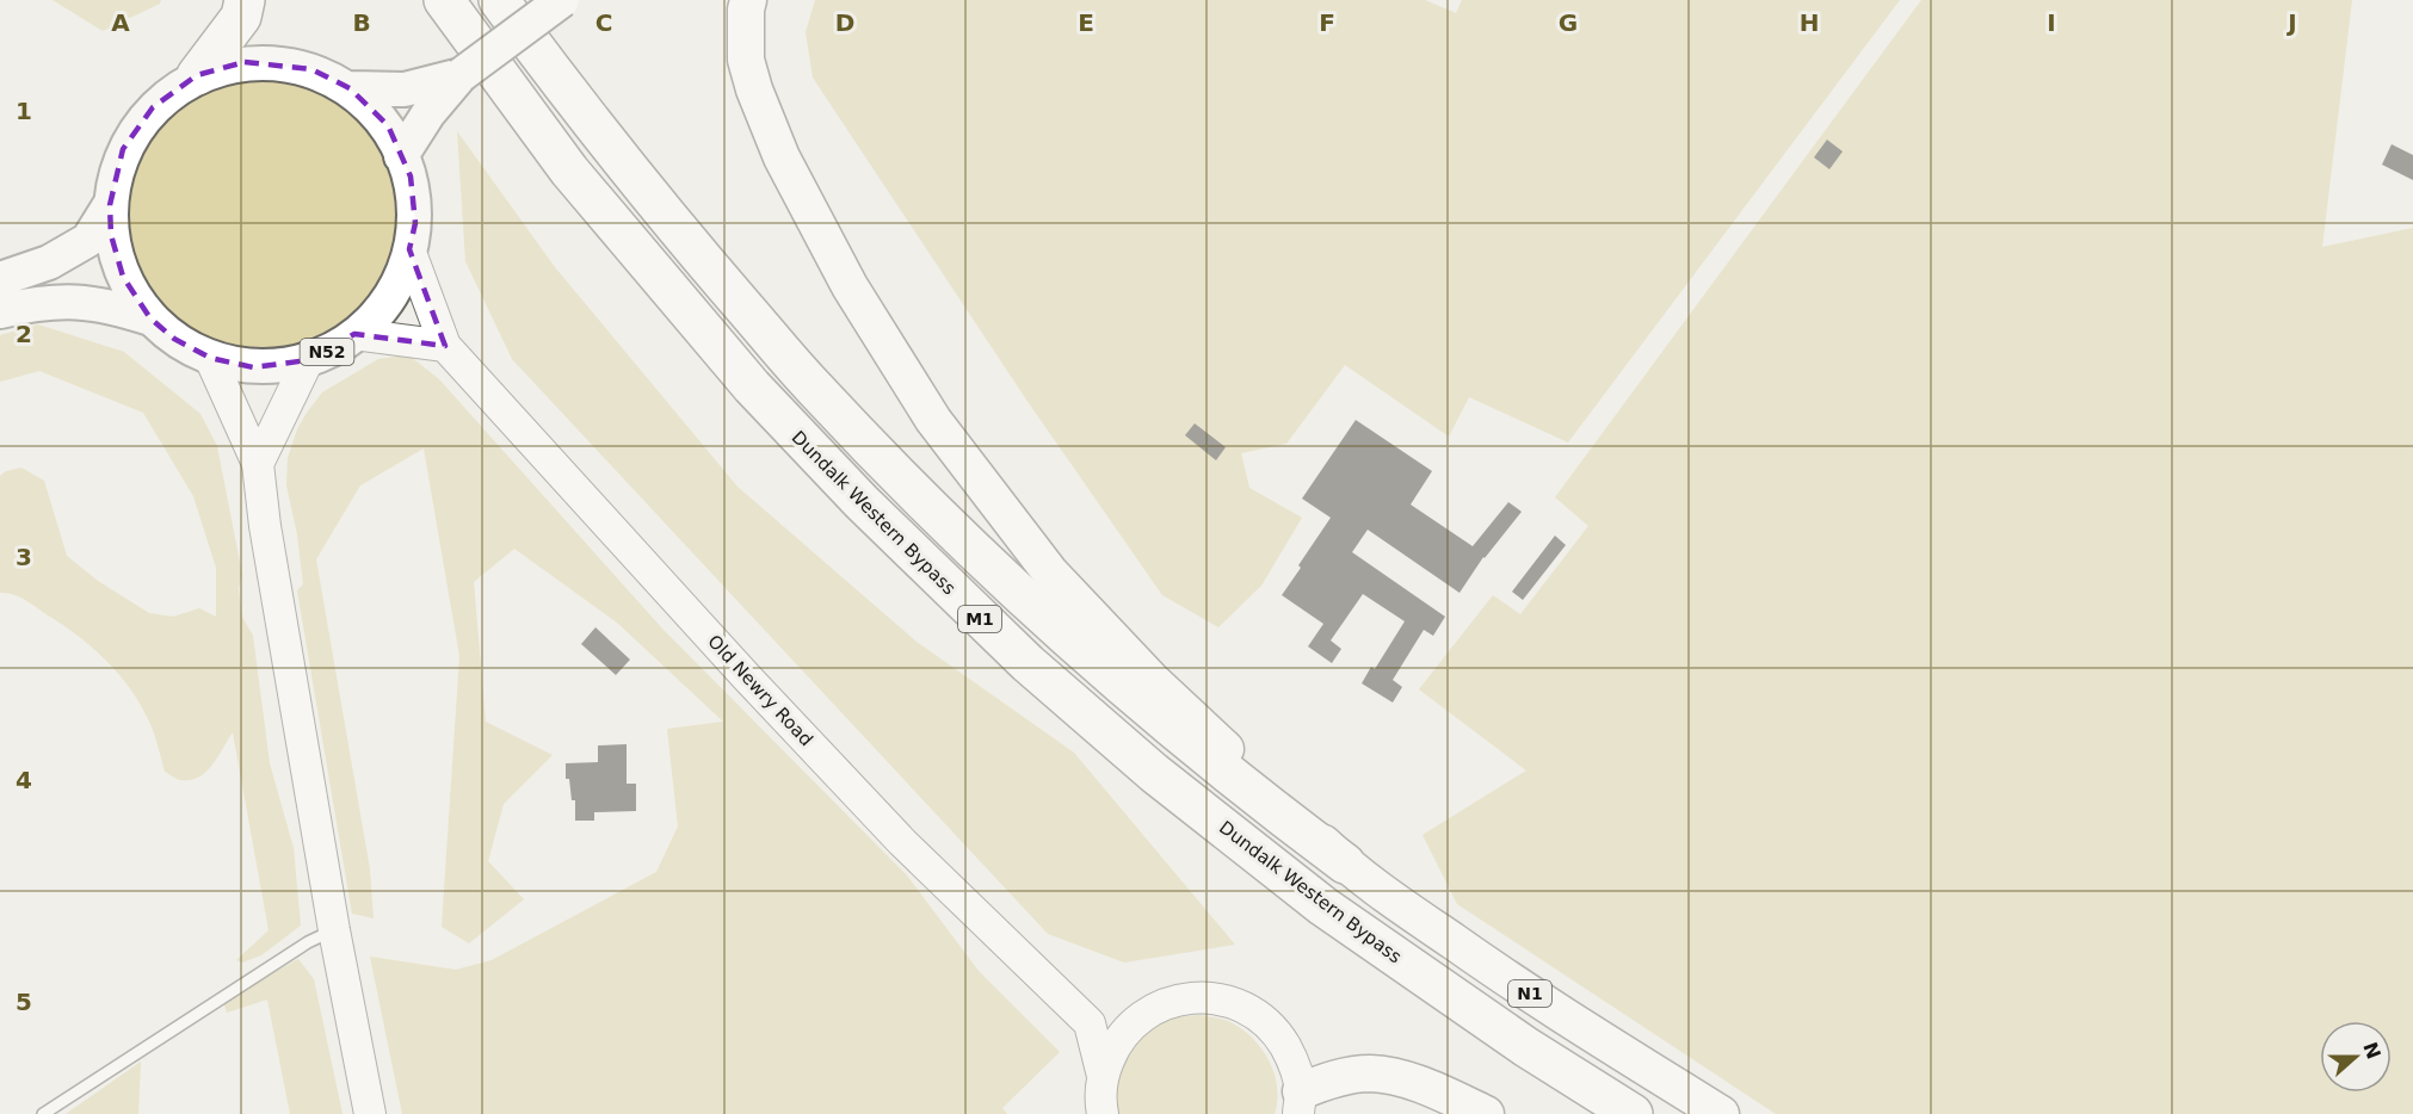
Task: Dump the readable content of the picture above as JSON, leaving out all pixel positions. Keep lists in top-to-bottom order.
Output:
{
  "streets": {
    "highway": ["Dundalk Western Bypass", "M1", "N1"],
    "main road": ["N52", "Old Newry Road"]
  },
  "crossings": [
    ["N52", "Old Newry Road"],
    ["M1", "N1"]
  ],
  "north": "right",
  "grid": {
    "columns": [
      "A",
      "B",
      "C",
      "D",
      "E",
      "F",
      "G",
      "H",
      "I",
      "J"
    ],
    "rows": [
      "1",
      "2",
      "3",
      "4",
      "5"
    ]
  }
}
